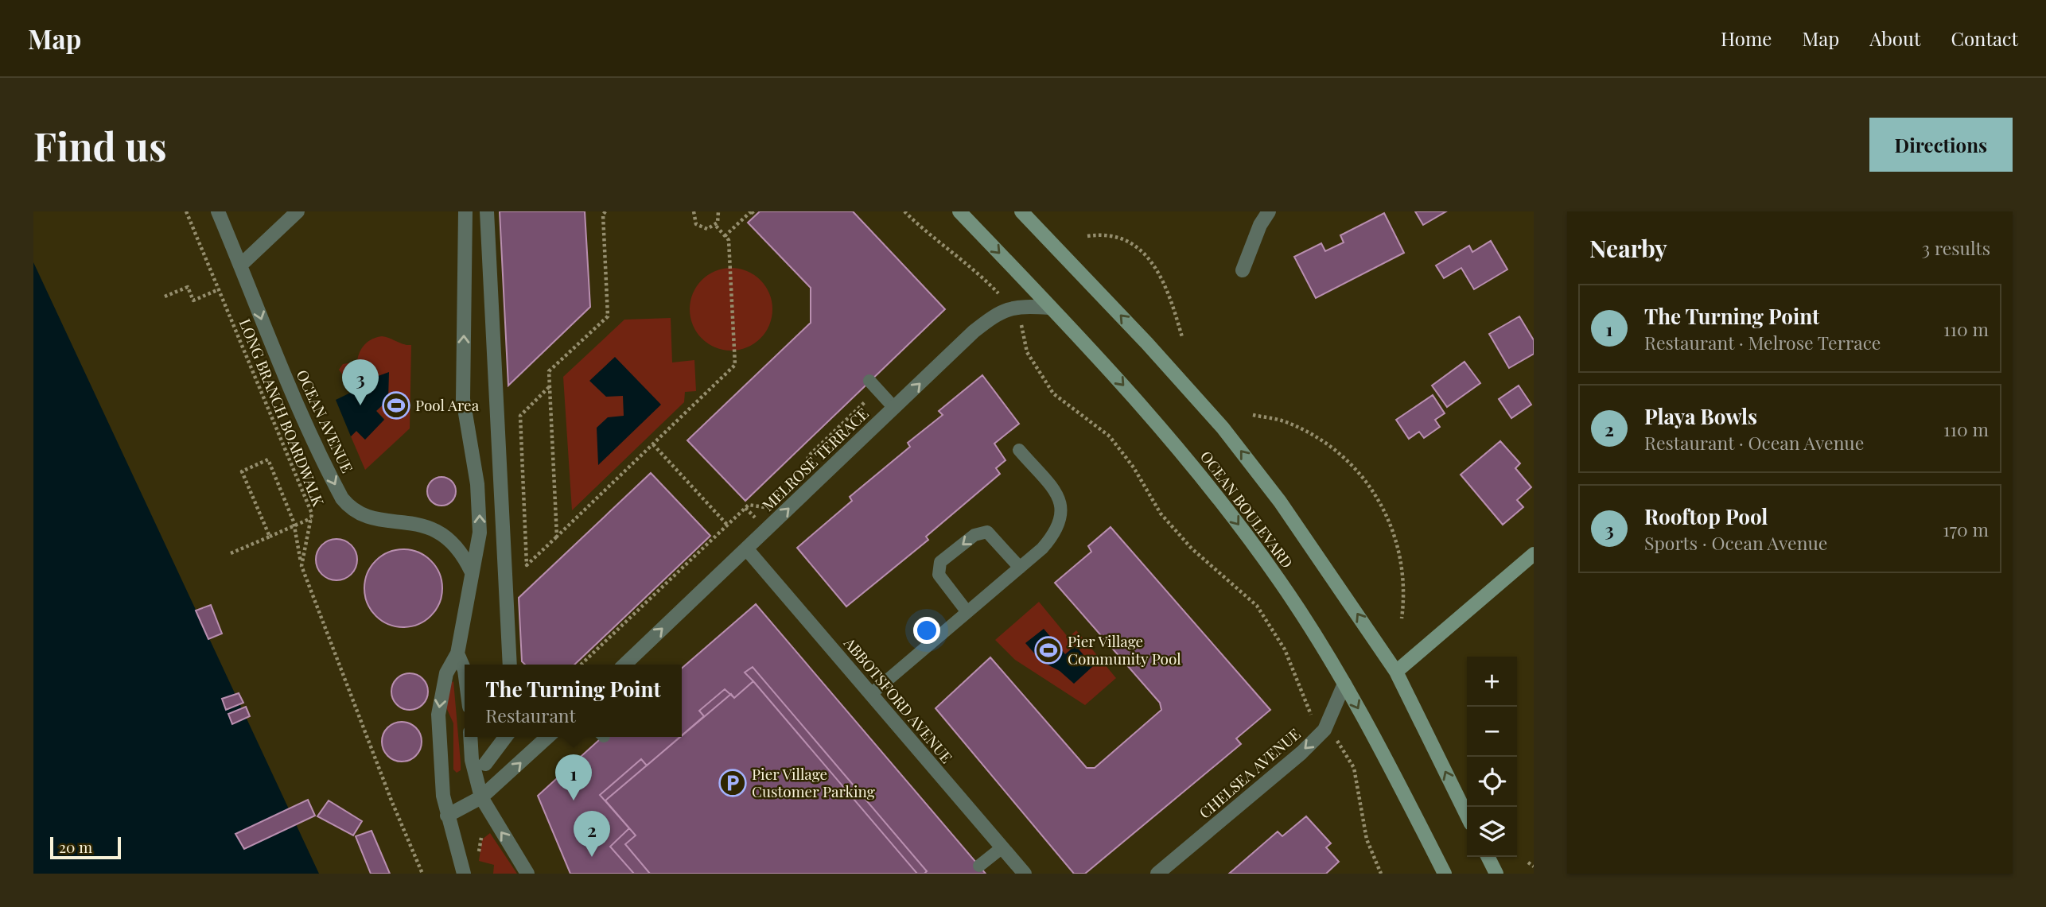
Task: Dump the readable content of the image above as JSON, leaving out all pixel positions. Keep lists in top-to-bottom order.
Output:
{
  "streets": {
    "main road": ["OCEAN BOULEVARD"],
    "street": [
      "OCEAN AVENUE",
      "MELROSE TERRACE",
      "ABBOTSFORD AVENUE",
      "CHELSEA AVENUE"
    ],
    "path": ["LONG BRANCH BOARDWALK"]
  },
  "crossings": [
    ["MELROSE TERRACE", "OCEAN BOULEVARD"],
    ["MELROSE TERRACE", "ABBOTSFORD AVENUE"],
    ["OCEAN BOULEVARD", "CHELSEA AVENUE"]
  ],
  "one_way": ["OCEAN AVENUE", "MELROSE TERRACE", "CHELSEA AVENUE"],
  "places": {
    "sports": ["Pool Area", "Pier Village Community Pool"],
    "parking": ["Pier Village Customer Parking"]
  },
  "scale_bar": "20 m",
  "page": {
    "header": "Map",
    "nav": [
      "Home",
      "Map",
      "About",
      "Contact"
    ],
    "buttons": "Directions",
    "title": "Find us",
    "heading": ["Nearby", "3 results"],
    "list": [
      {
        "mark": "1",
        "name": "The Turning Point",
        "note": "Restaurant · Melrose Terrace",
        "value": "110 m"
      },
      {
        "mark": "2",
        "name": "Playa Bowls",
        "note": "Restaurant · Ocean Avenue",
        "value": "110 m"
      },
      {
        "mark": "3",
        "name": "Rooftop Pool",
        "note": "Sports · Ocean Avenue",
        "value": "170 m"
      }
    ],
    "pins": ["3", "1", "2"],
    "map_buttons": ["+", "−"],
    "popup": ["The Turning Point", "Restaurant"],
    "scale": "20 m"
  }
}
